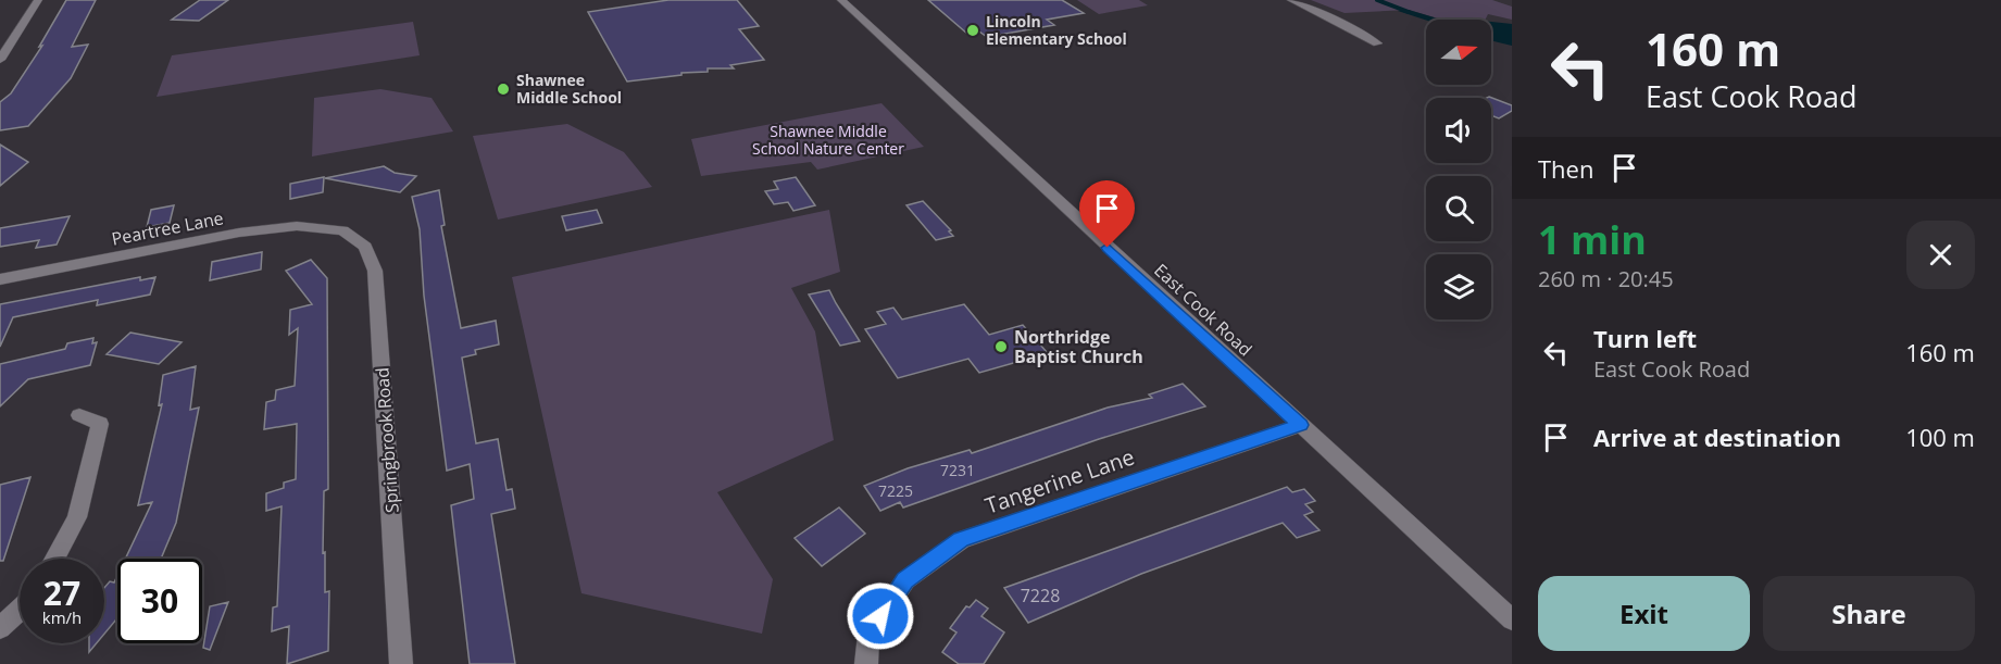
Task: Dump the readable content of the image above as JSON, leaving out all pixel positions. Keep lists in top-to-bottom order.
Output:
{
  "streets": {
    "street": [
      "Peartree Lane",
      "East Cook Road",
      "Springbrook Road",
      "Tangerine Lane"
    ]
  },
  "crossings": [
    ["Peartree Lane", "Springbrook Road"],
    ["East Cook Road", "Tangerine Lane"]
  ],
  "parks": ["Shawnee Middle School Nature Center"],
  "places": ["Lincoln Elementary School", "Shawnee Middle School", "Northridge Baptist Church"],
  "house_numbers": ["7231", "7225", "7228"],
  "north": "right",
  "page": {
    "turn": ["160 m", "East Cook Road"],
    "then": "Then",
    "heading": ["1 min", "260 m · 20:45"],
    "list": [
      {
        "name": "Turn left",
        "note": "East Cook Road",
        "value": "160 m"
      },
      {
        "name": "Arrive at destination",
        "value": "100 m"
      }
    ],
    "speed": "27 km/h",
    "limit": "30",
    "buttons": ["Exit", "Share"]
  }
}
